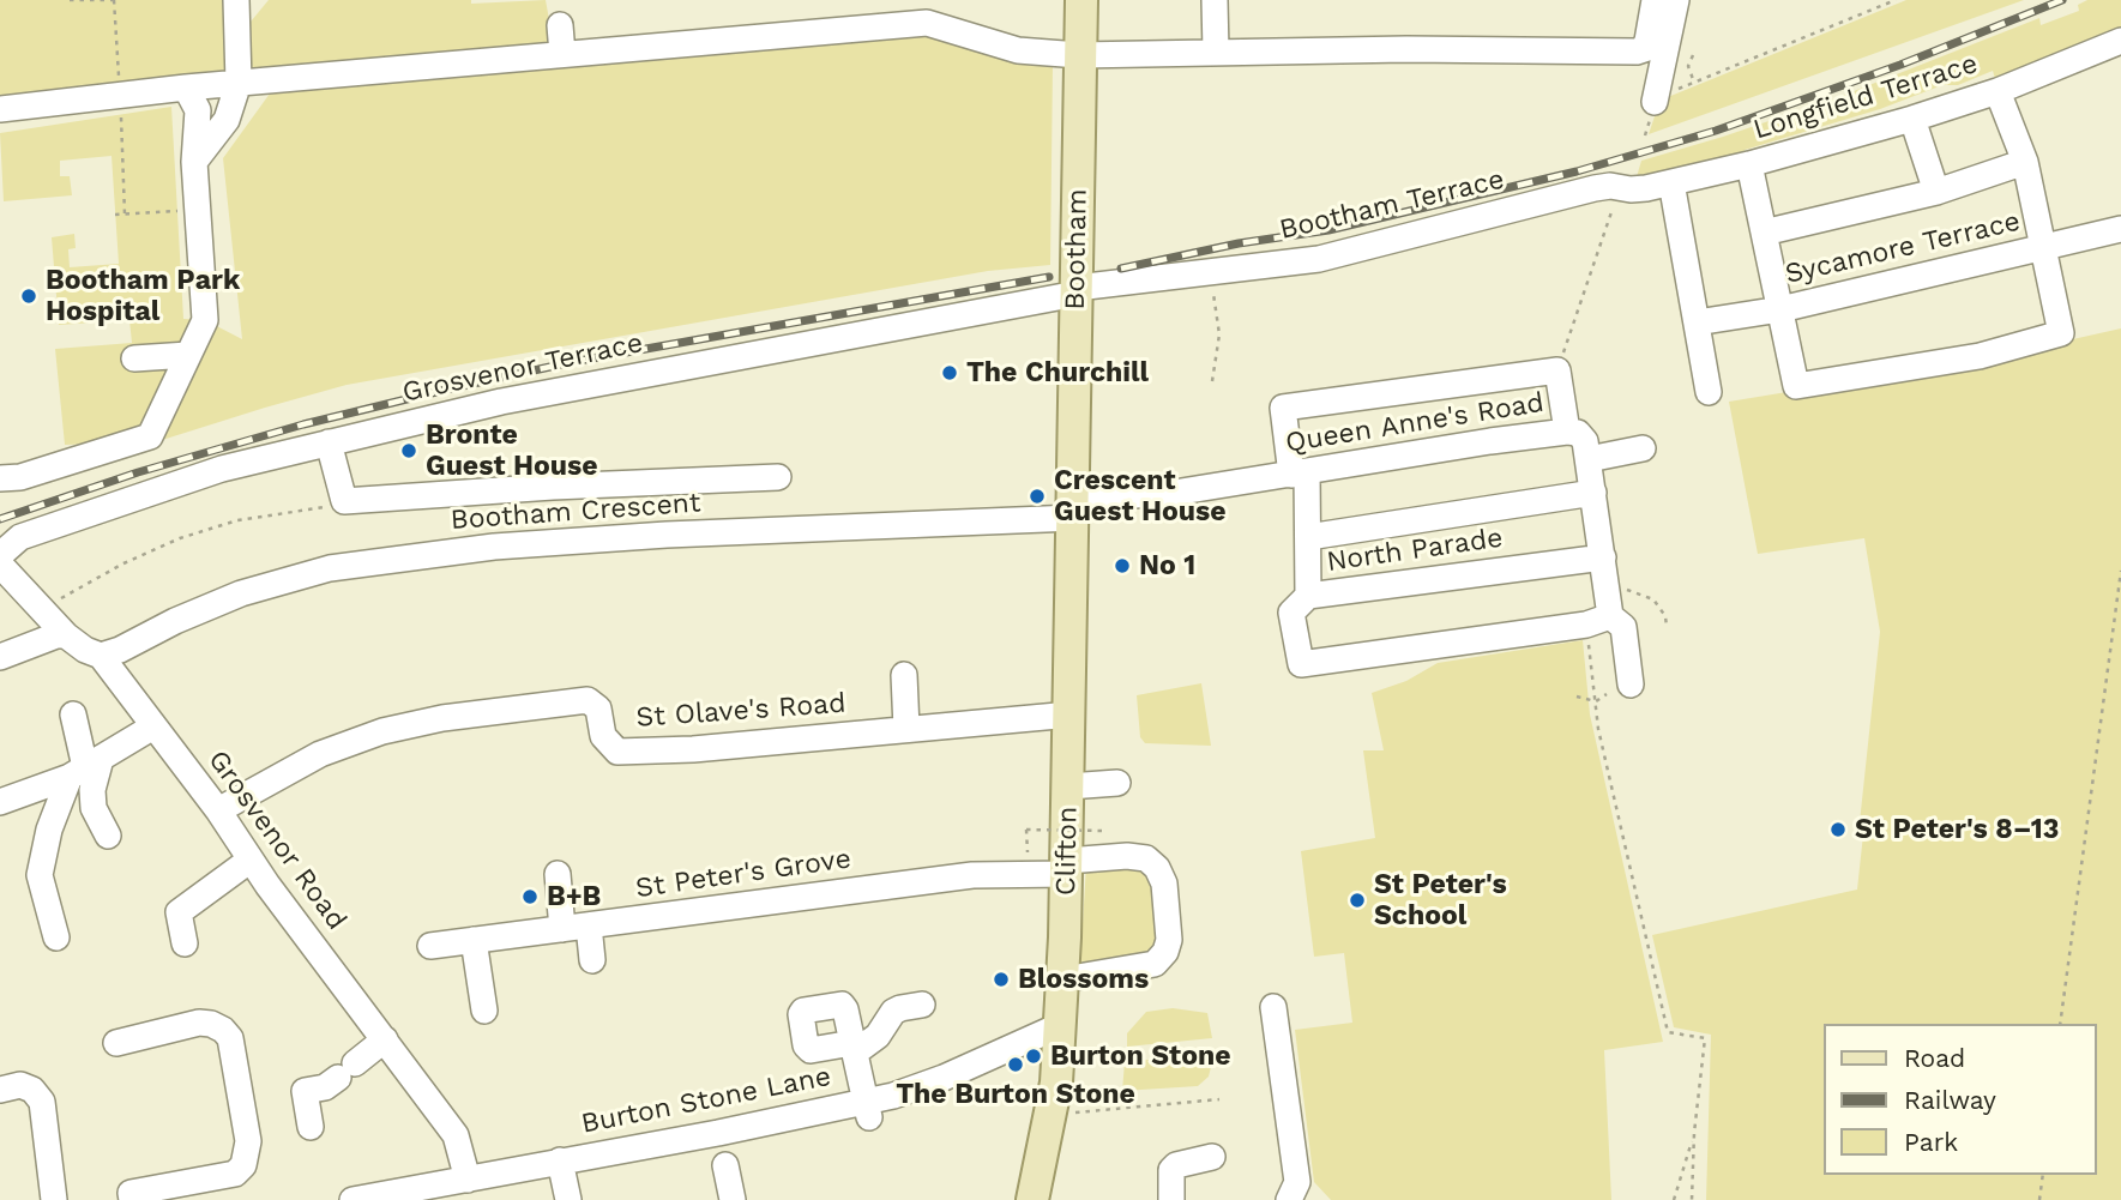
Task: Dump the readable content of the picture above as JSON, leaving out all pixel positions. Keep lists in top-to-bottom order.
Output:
{
  "streets": {
    "main road": ["Bootham", "Clifton"],
    "street": [
      "Longfield Terrace",
      "Bootham Terrace",
      "Sycamore Terrace",
      "Grosvenor Terrace",
      "Queen Anne's Road",
      "Bootham Crescent",
      "North Parade",
      "St Olave's Road",
      "Grosvenor Road",
      "St Peter's Grove",
      "Burton Stone Lane"
    ]
  },
  "crossings": [
    ["Longfield Terrace", "Bootham Terrace"],
    ["Bootham Terrace", "Bootham"],
    ["Bootham Terrace", "Grosvenor Terrace"],
    ["Bootham", "Grosvenor Terrace"],
    ["Bootham", "Queen Anne's Road"],
    ["Bootham", "Bootham Crescent"],
    ["Bootham", "Clifton"],
    ["Queen Anne's Road", "Bootham Crescent"],
    ["Queen Anne's Road", "North Parade"],
    ["Queen Anne's Road", "Clifton"],
    ["Bootham Crescent", "Grosvenor Road"],
    ["Bootham Crescent", "Clifton"],
    ["St Olave's Road", "Grosvenor Road"],
    ["St Olave's Road", "Clifton"],
    ["Grosvenor Road", "Burton Stone Lane"],
    ["Clifton", "St Peter's Grove"],
    ["Clifton", "Burton Stone Lane"]
  ],
  "places": [
    "Bootham Park Hospital",
    "The Churchill",
    "Bronte Guest House",
    "Crescent Guest House",
    "No 1",
    "St Peter's 8–13",
    "B+B",
    "St Peter's School",
    "Blossoms",
    "Burton Stone",
    "The Burton Stone"
  ],
  "legend": ["Road", "Railway", "Park"]
}
